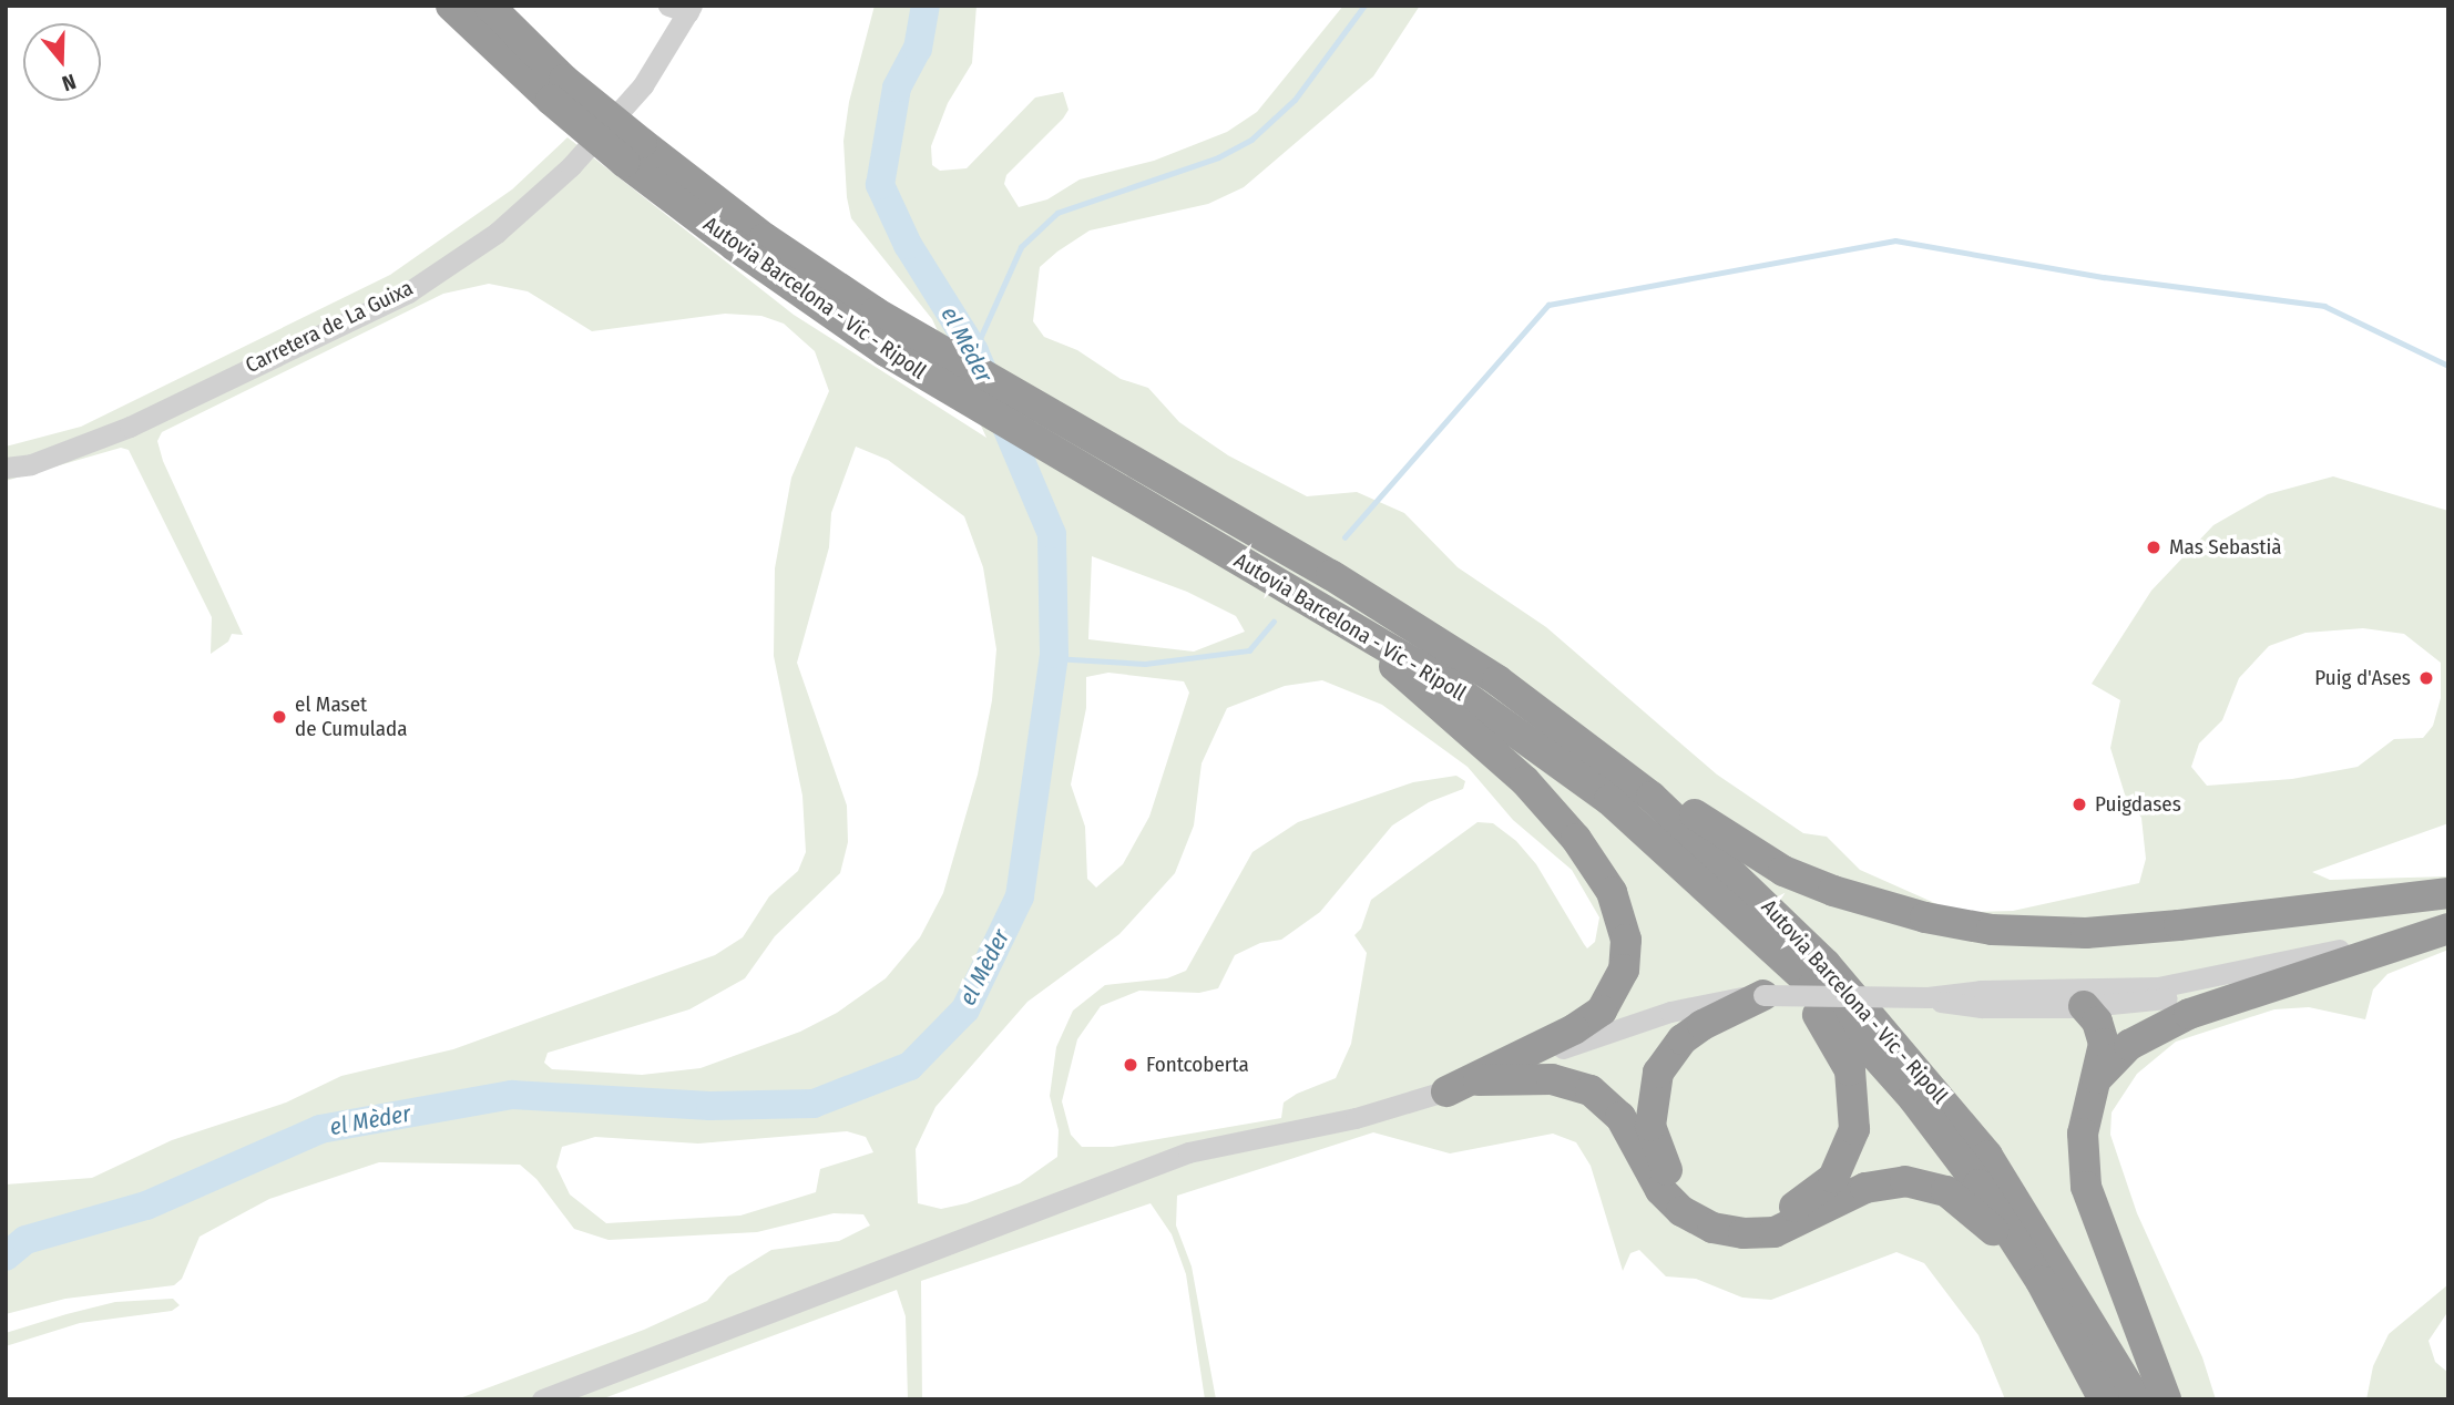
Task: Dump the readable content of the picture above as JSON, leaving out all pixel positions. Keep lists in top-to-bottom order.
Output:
{
  "streets": {
    "highway": ["Autovia Barcelona - Vic - Ripoll"],
    "street": ["Carretera de La Guixa"]
  },
  "water": ["el Mèder"],
  "places": [
    "Mas Sebastià",
    "Puig d'Ases",
    "el Maset de Cumulada",
    "Puigdases",
    "Fontcoberta"
  ],
  "north": "bottom"
}
